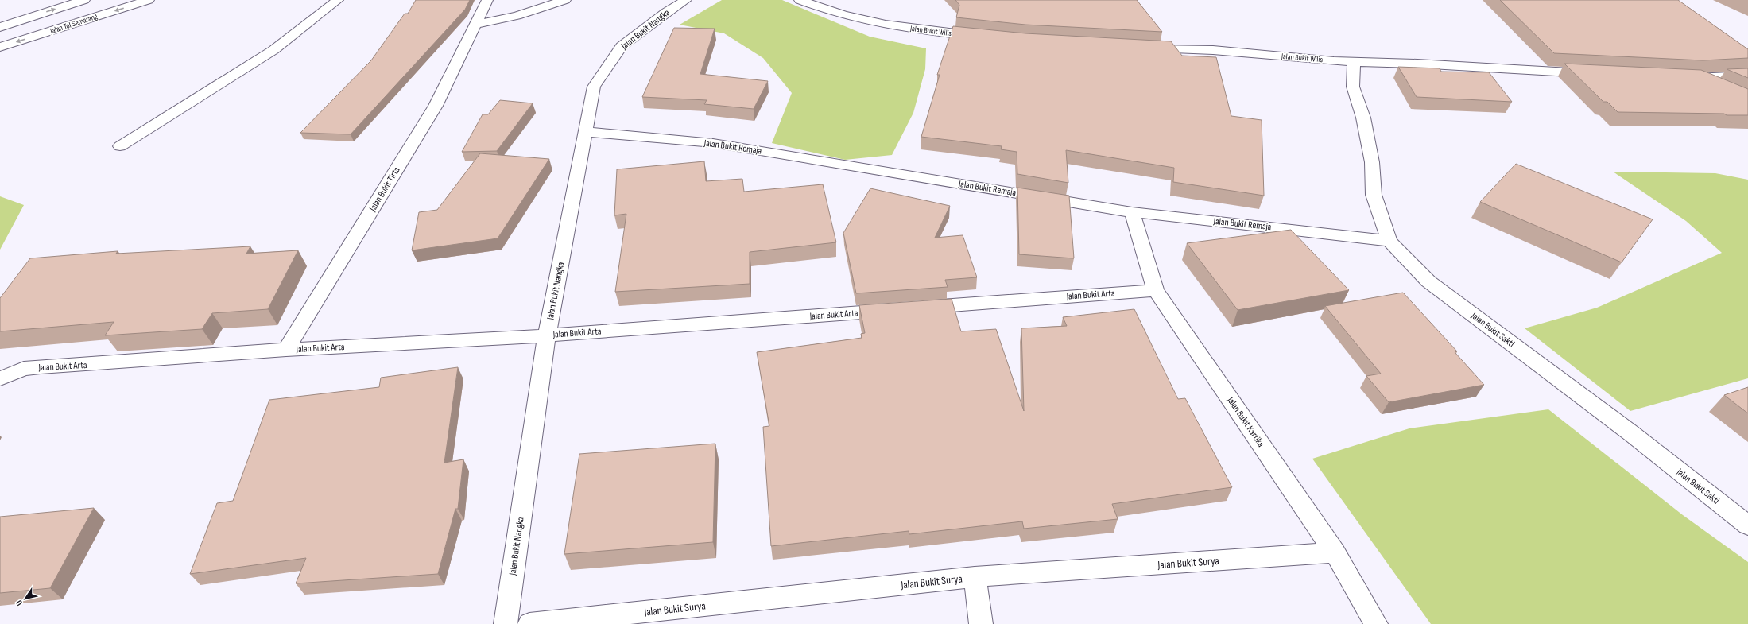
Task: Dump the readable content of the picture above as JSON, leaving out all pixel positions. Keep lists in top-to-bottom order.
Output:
{
  "streets": {
    "main road": [
      "Jalan Tol Semarang",
      "Jalan Bukit Nangka",
      "Jalan Bukit Wilis",
      "Jalan Bukit Remaja",
      "Jalan Bukit Tirta",
      "Jalan Bukit Arta",
      "Jalan Bukit Sakti",
      "Jalan Bukit Kartika",
      "Jalan Bukit Surya"
    ]
  },
  "crossings": [
    ["Jalan Bukit Nangka", "Jalan Bukit Remaja"],
    ["Jalan Bukit Nangka", "Jalan Bukit Arta"],
    ["Jalan Bukit Wilis", "Jalan Bukit Sakti"],
    ["Jalan Bukit Remaja", "Jalan Bukit Sakti"],
    ["Jalan Bukit Remaja", "Jalan Bukit Kartika"],
    ["Jalan Bukit Tirta", "Jalan Bukit Arta"],
    ["Jalan Bukit Arta", "Jalan Bukit Kartika"],
    ["Jalan Bukit Kartika", "Jalan Bukit Surya"]
  ],
  "north": "bottom left"
}
